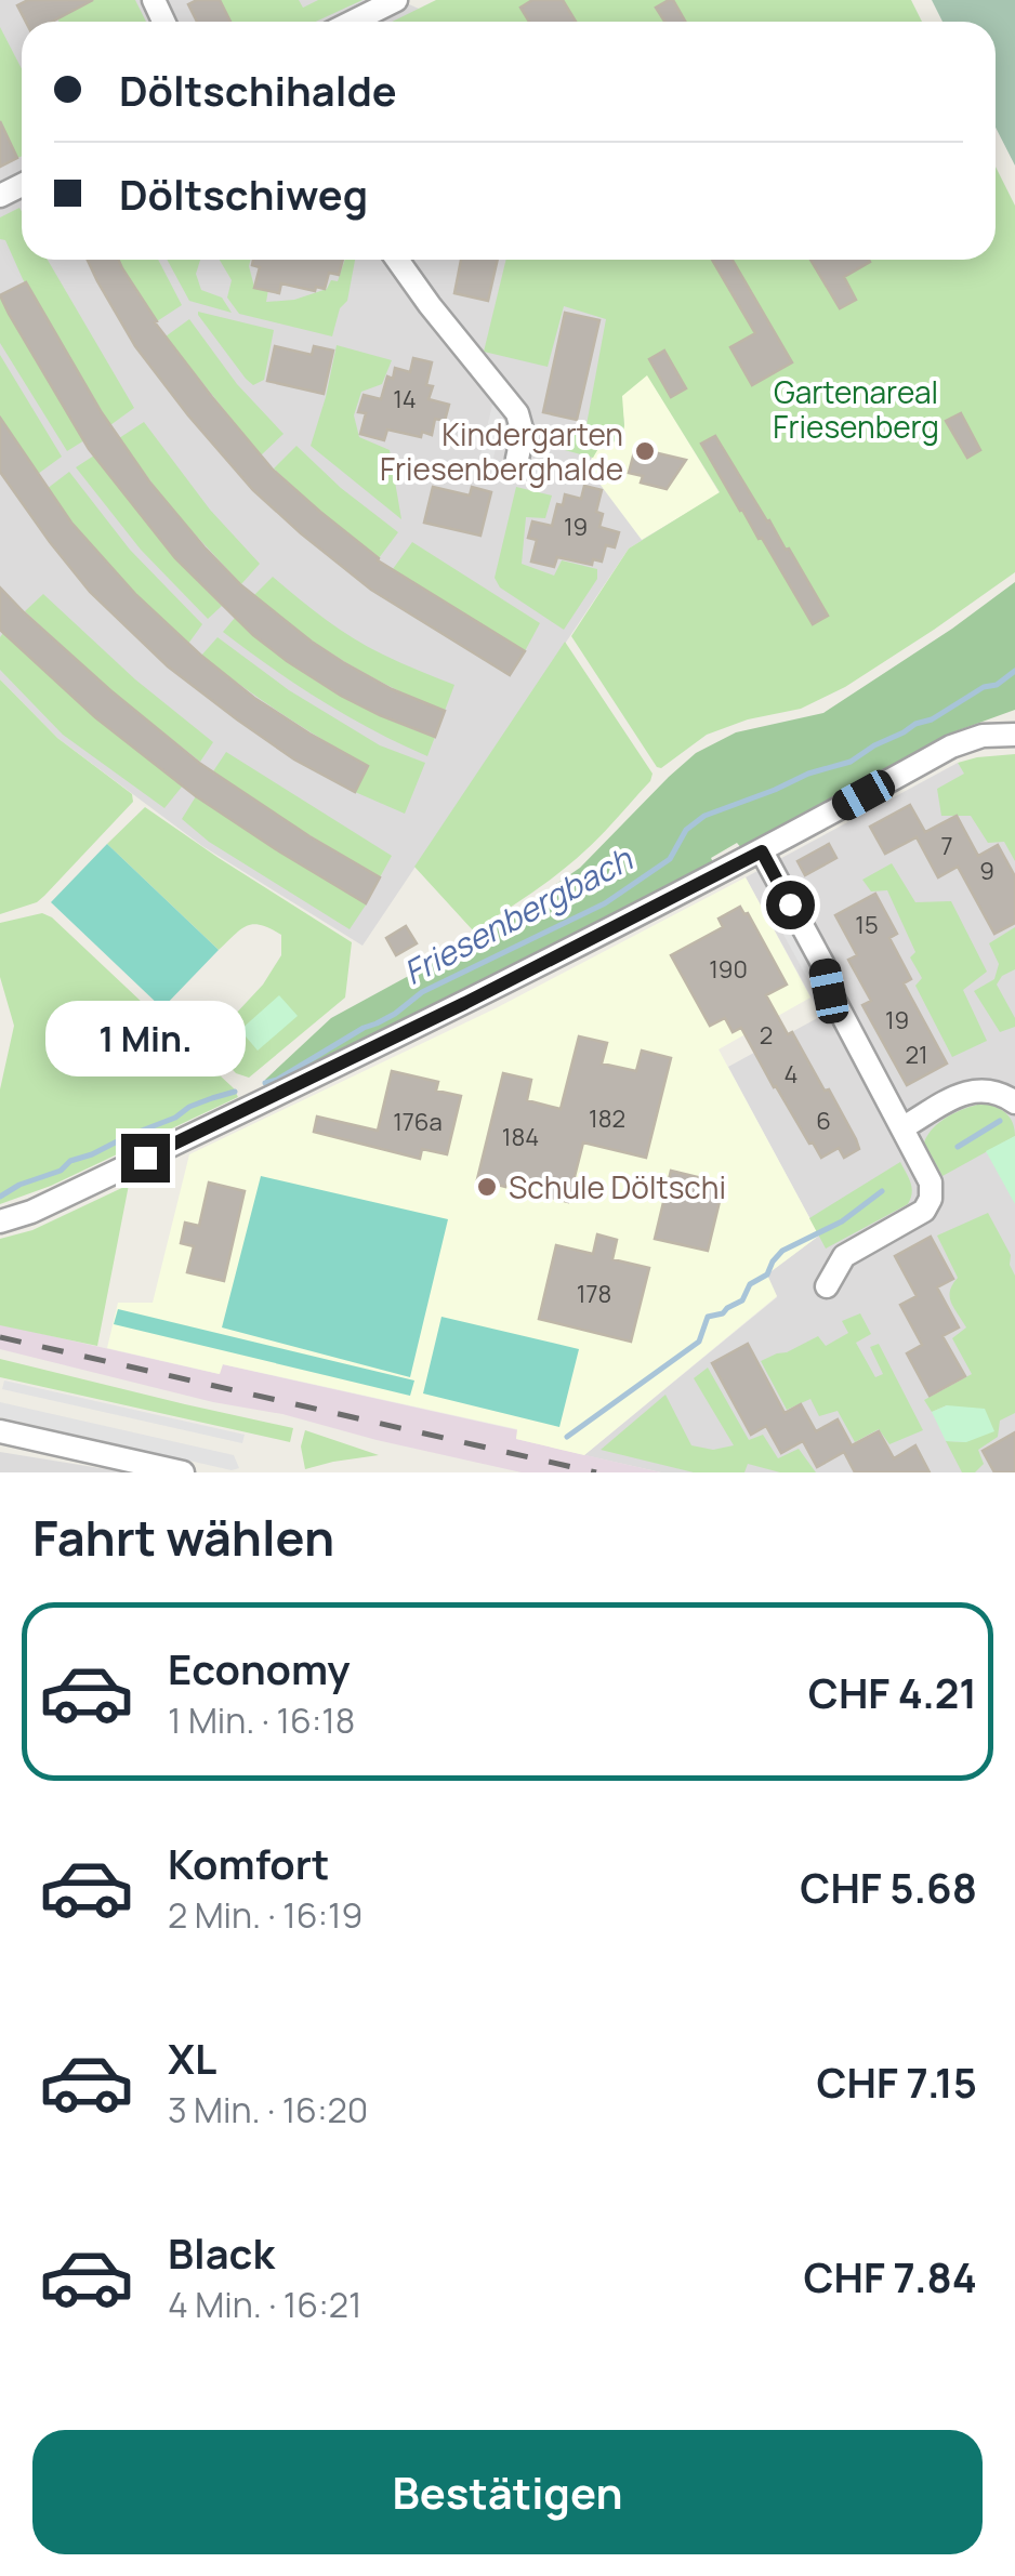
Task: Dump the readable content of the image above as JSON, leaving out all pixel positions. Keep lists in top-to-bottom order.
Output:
{
  "water": ["Friesenbergbach"],
  "parks": ["Gartenareal Friesenberg"],
  "places": ["Kindergarten Friesenberghalde", "Schule Döltschi"],
  "house_numbers": [
    "14",
    "19",
    "7",
    "9",
    "15",
    "190",
    "19",
    "2",
    "21",
    "4",
    "182",
    "6",
    "176a",
    "184",
    "178"
  ],
  "page": {
    "banner": ["Döltschihalde", "Döltschiweg"],
    "bubble": "1 Min.",
    "heading": "Fahrt wählen",
    "list": [
      {
        "name": "Economy",
        "note": "1 Min. · 16:18",
        "value": "CHF 4.21"
      },
      {
        "name": "Komfort",
        "note": "2 Min. · 16:19",
        "value": "CHF 5.68"
      },
      {
        "name": "XL",
        "note": "3 Min. · 16:20",
        "value": "CHF 7.15"
      },
      {
        "name": "Black",
        "note": "4 Min. · 16:21",
        "value": "CHF 7.84"
      }
    ],
    "buttons": "Bestätigen"
  }
}
